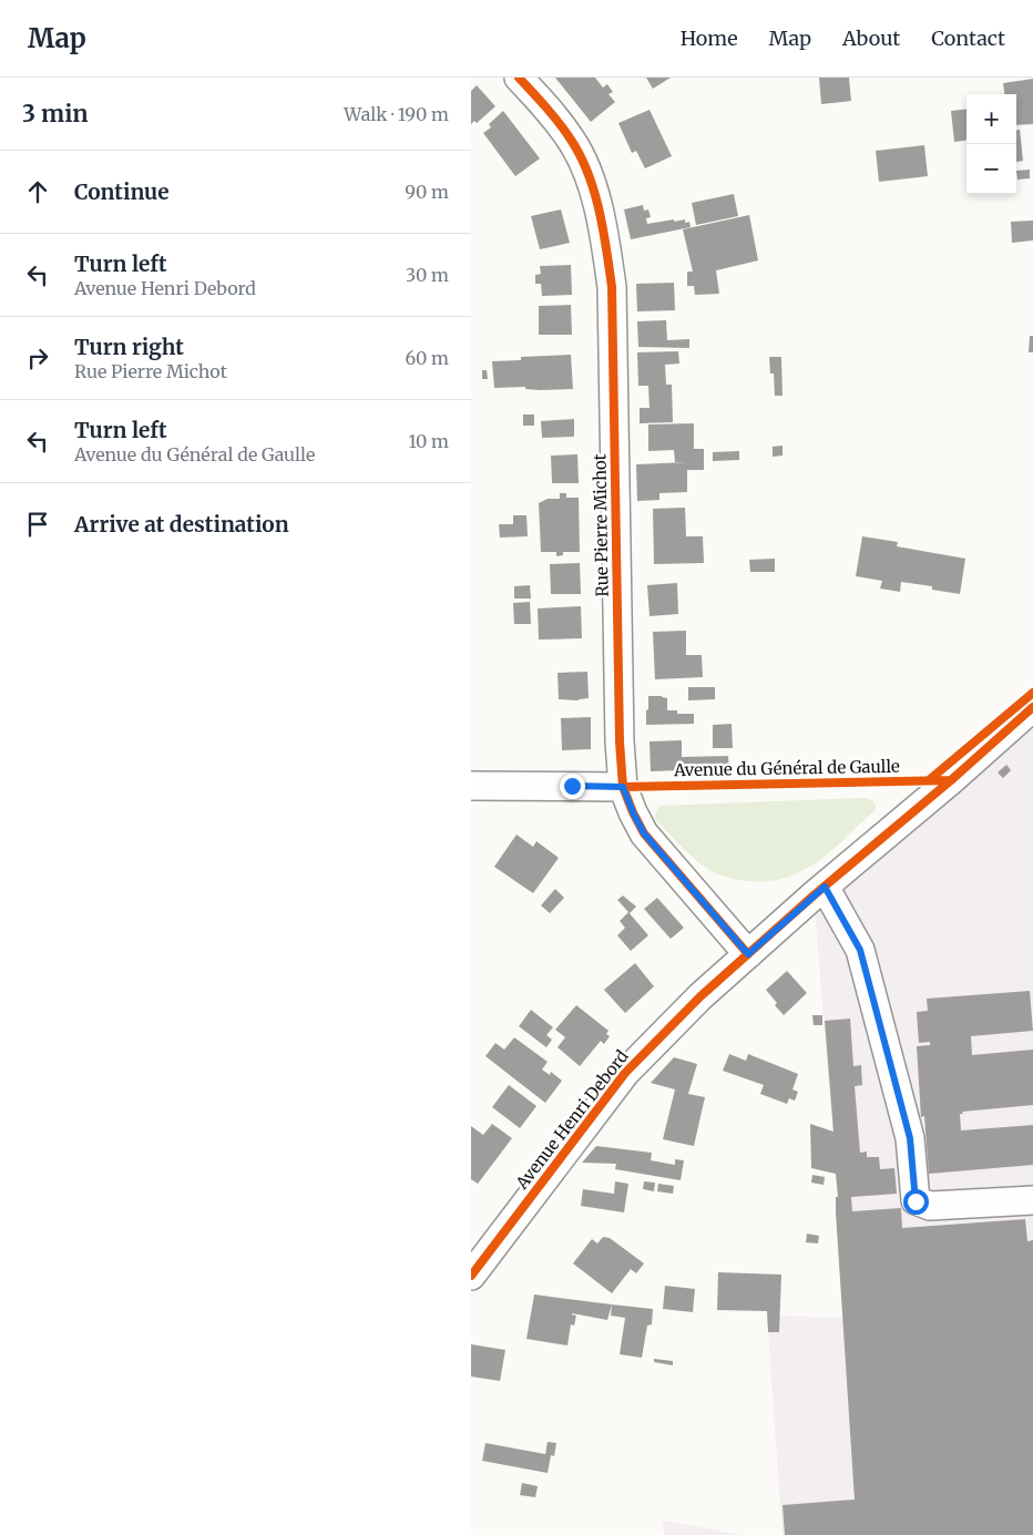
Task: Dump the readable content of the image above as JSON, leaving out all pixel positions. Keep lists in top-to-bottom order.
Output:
{
  "streets": {
    "street": ["Rue Pierre Michot", "Avenue Henri Debord"],
    "cycle path": ["Avenue du Général de Gaulle"]
  },
  "crossings": [
    ["Rue Pierre Michot", "Avenue Henri Debord"]
  ],
  "page": {
    "header": "Map",
    "nav": [
      "Home",
      "Map",
      "About",
      "Contact"
    ],
    "heading": ["3 min", "Walk · 190 m"],
    "map_buttons": ["+", "−"],
    "list": [
      ["Continue", "90 m"],
      ["Turn left", "Avenue Henri Debord", "30 m"],
      ["Turn right", "Rue Pierre Michot", "60 m"],
      ["Turn left", "Avenue du Général de Gaulle", "10 m"],
      "Arrive at destination"
    ]
  }
}
